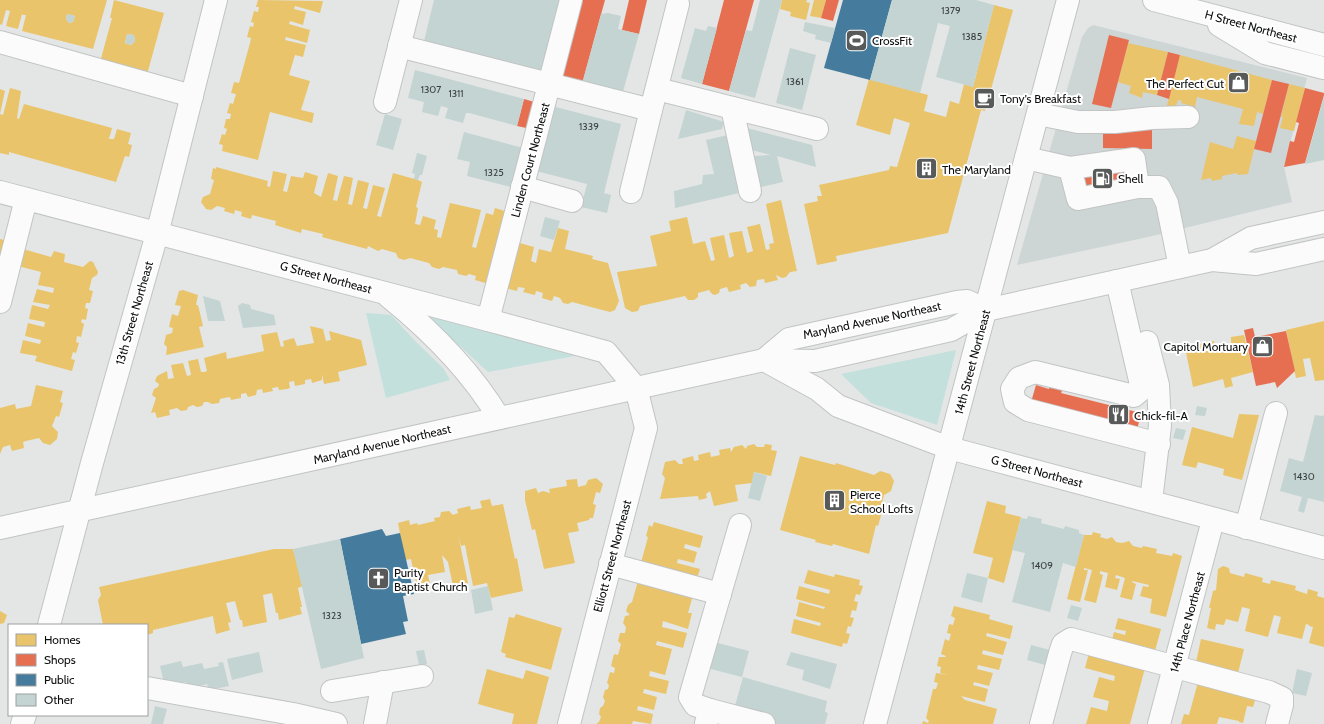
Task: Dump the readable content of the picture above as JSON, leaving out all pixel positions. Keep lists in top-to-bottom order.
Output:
{
  "streets": {
    "street": [
      "H Street Northeast",
      "Linden Court Northeast",
      "G Street Northeast",
      "13th Street Northeast",
      "Maryland Avenue Northeast",
      "14th Street Northeast",
      "Elliott Street Northeast",
      "14th Place Northeast"
    ]
  },
  "crossings": [
    ["Linden Court Northeast", "G Street Northeast"],
    ["G Street Northeast", "13th Street Northeast"],
    ["G Street Northeast", "Maryland Avenue Northeast"],
    ["G Street Northeast", "14th Street Northeast"],
    ["G Street Northeast", "Elliott Street Northeast"],
    ["G Street Northeast", "14th Place Northeast"],
    ["13th Street Northeast", "Maryland Avenue Northeast"],
    ["Maryland Avenue Northeast", "14th Street Northeast"],
    ["Maryland Avenue Northeast", "Elliott Street Northeast"]
  ],
  "places": {
    "sports": ["CrossFit"],
    "shop": ["The Perfect Cut", "Capitol Mortuary"],
    "cafe": ["Tony's Breakfast"],
    "building": ["The Maryland", "Pierce School Lofts"],
    "fuel station": ["Shell"],
    "restaurant": ["Chick-fil-A"],
    "church": ["Purity Baptist Church"]
  },
  "house_numbers": [
    "1379",
    "1385",
    "1361",
    "1307",
    "1311",
    "1339",
    "1325",
    "1430",
    "1409",
    "1323"
  ],
  "legend": [
    "Homes",
    "Shops",
    "Public",
    "Other"
  ]
}
